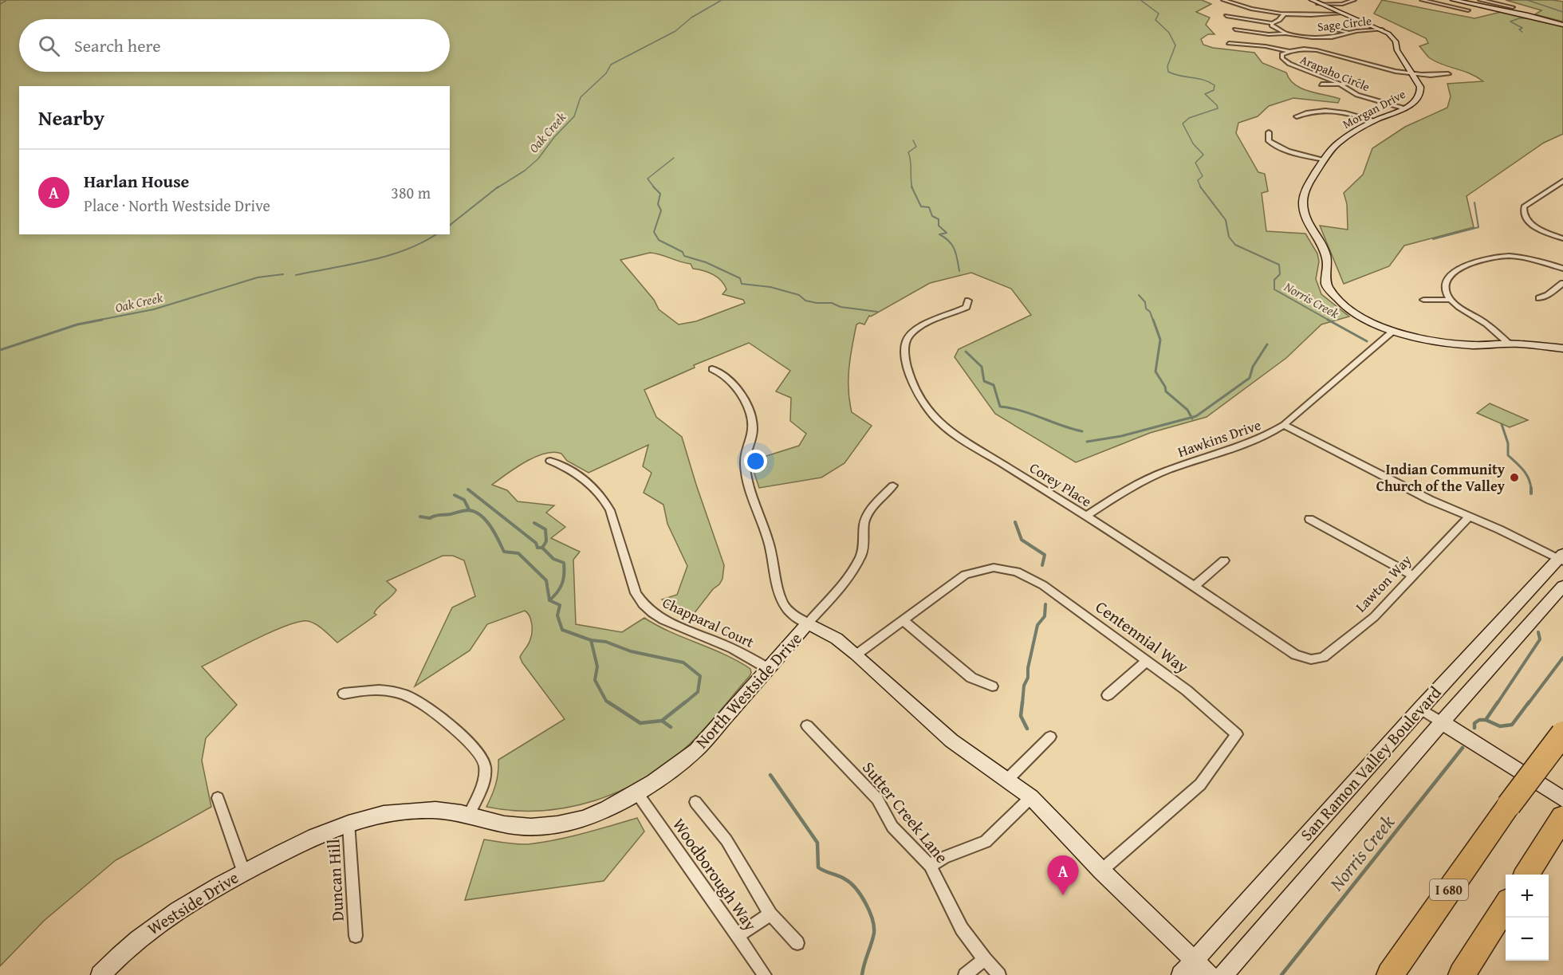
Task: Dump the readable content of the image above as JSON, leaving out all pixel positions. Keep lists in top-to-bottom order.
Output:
{
  "streets": {
    "highway": ["I 680"],
    "street": [
      "Sage Circle",
      "Arapaho Circle",
      "Morgan Drive",
      "Hawkins Drive",
      "Corey Place",
      "Lawton Way",
      "Chapparal Court",
      "Centennial Way",
      "North Westside Drive",
      "San Ramon Valley Boulevard",
      "Sutter Creek Lane",
      "Woodborough Way",
      "Duncan Hill",
      "Westside Drive"
    ]
  },
  "crossings": [
    ["Sage Circle", "Morgan Drive"],
    ["Arapaho Circle", "Morgan Drive"],
    ["Morgan Drive", "Hawkins Drive"],
    ["Hawkins Drive", "Corey Place"],
    ["Corey Place", "Lawton Way"],
    ["Chapparal Court", "North Westside Drive"],
    ["Centennial Way", "North Westside Drive"],
    ["North Westside Drive", "San Ramon Valley Boulevard"],
    ["North Westside Drive", "Woodborough Way"],
    ["North Westside Drive", "Duncan Hill"],
    ["North Westside Drive", "Westside Drive"]
  ],
  "water": ["Oak Creek", "Norris Creek"],
  "places": ["Indian Community Church of the Valley"],
  "page": {
    "search": "Search here",
    "heading": "Nearby",
    "list": [
      {
        "mark": "A",
        "name": "Harlan House",
        "note": "Place · North Westside Drive",
        "value": "380 m"
      }
    ],
    "pins": "A",
    "map_buttons": ["+", "−"]
  }
}
